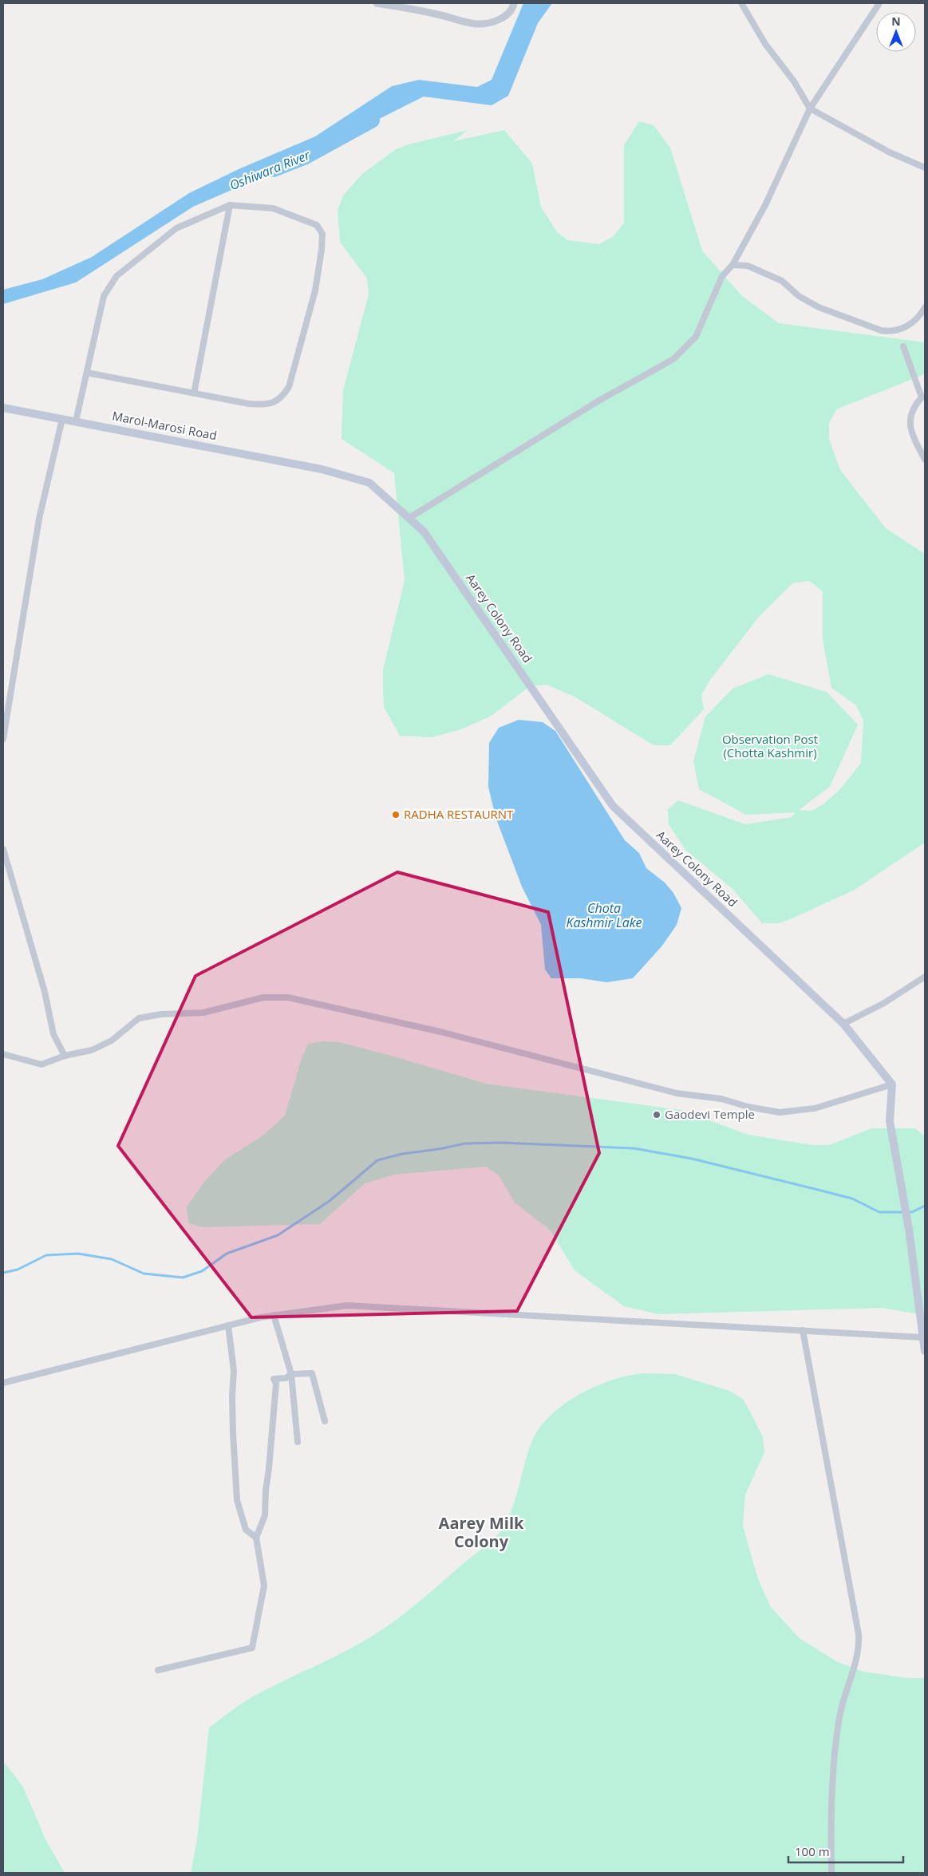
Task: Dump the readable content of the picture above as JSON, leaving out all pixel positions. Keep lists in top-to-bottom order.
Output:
{
  "streets": {
    "main road": ["Marol-Marosi Road", "Aarey Colony Road"]
  },
  "crossings": [
    ["Marol-Marosi Road", "Aarey Colony Road"]
  ],
  "districts": ["Aarey Milk Colony"],
  "water": ["Oshiwara River", "Chota Kashmir Lake"],
  "parks": ["Observation Post (Chotta Kashmir)"],
  "places": ["RADHA RESTAURNT", "Gaodevi Temple"],
  "scale_bar": "100 m",
  "north": "top"
}
